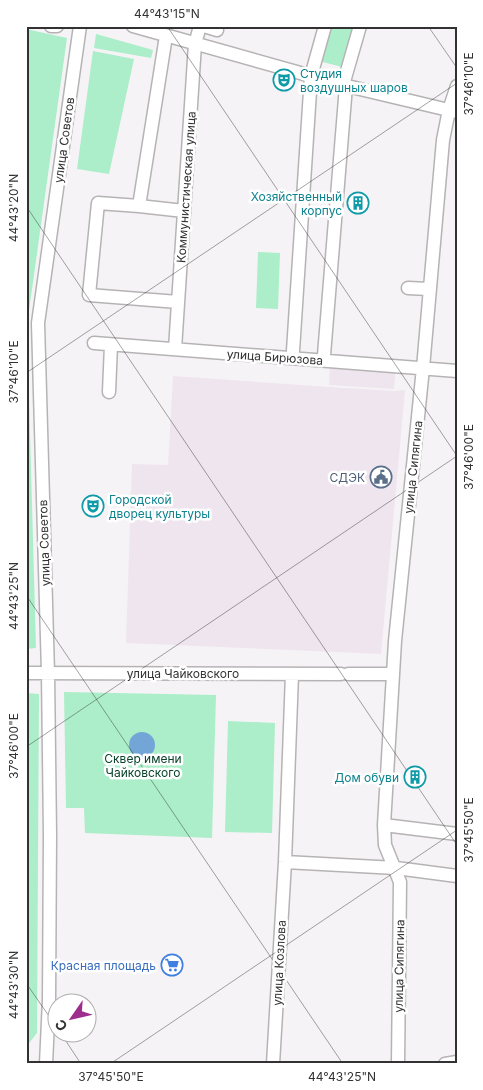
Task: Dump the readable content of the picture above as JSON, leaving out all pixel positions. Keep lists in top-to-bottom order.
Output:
{
  "streets": {
    "street": [
      "улица Советов",
      "Коммунистическая улица",
      "улица Бирюзова",
      "улица Сипягина",
      "улица Чайковского",
      "улица Козлова"
    ]
  },
  "crossings": [
    ["улица Советов", "улица Чайковского"],
    ["Коммунистическая улица", "улица Бирюзова"],
    ["улица Бирюзова", "улица Сипягина"],
    ["улица Сипягина", "улица Чайковского"],
    ["улица Чайковского", "улица Козлова"]
  ],
  "parks": ["Сквер имени Чайковского"],
  "places": {
    "theatre": ["Студия воздушных шаров", "Городской дворец культуры"],
    "building": ["Хозяйственный корпус", "Дом обуви"],
    "public building": ["СДЭК"],
    "supermarket": ["Красная площадь"]
  },
  "north": "bottom left",
  "coordinates": [
    "44°43'15\"N",
    "37°46'10\"E",
    "44°43'20\"N",
    "37°46'00\"E",
    "44°43'25\"N",
    "37°45'50\"E",
    "44°43'30\"N"
  ]
}
